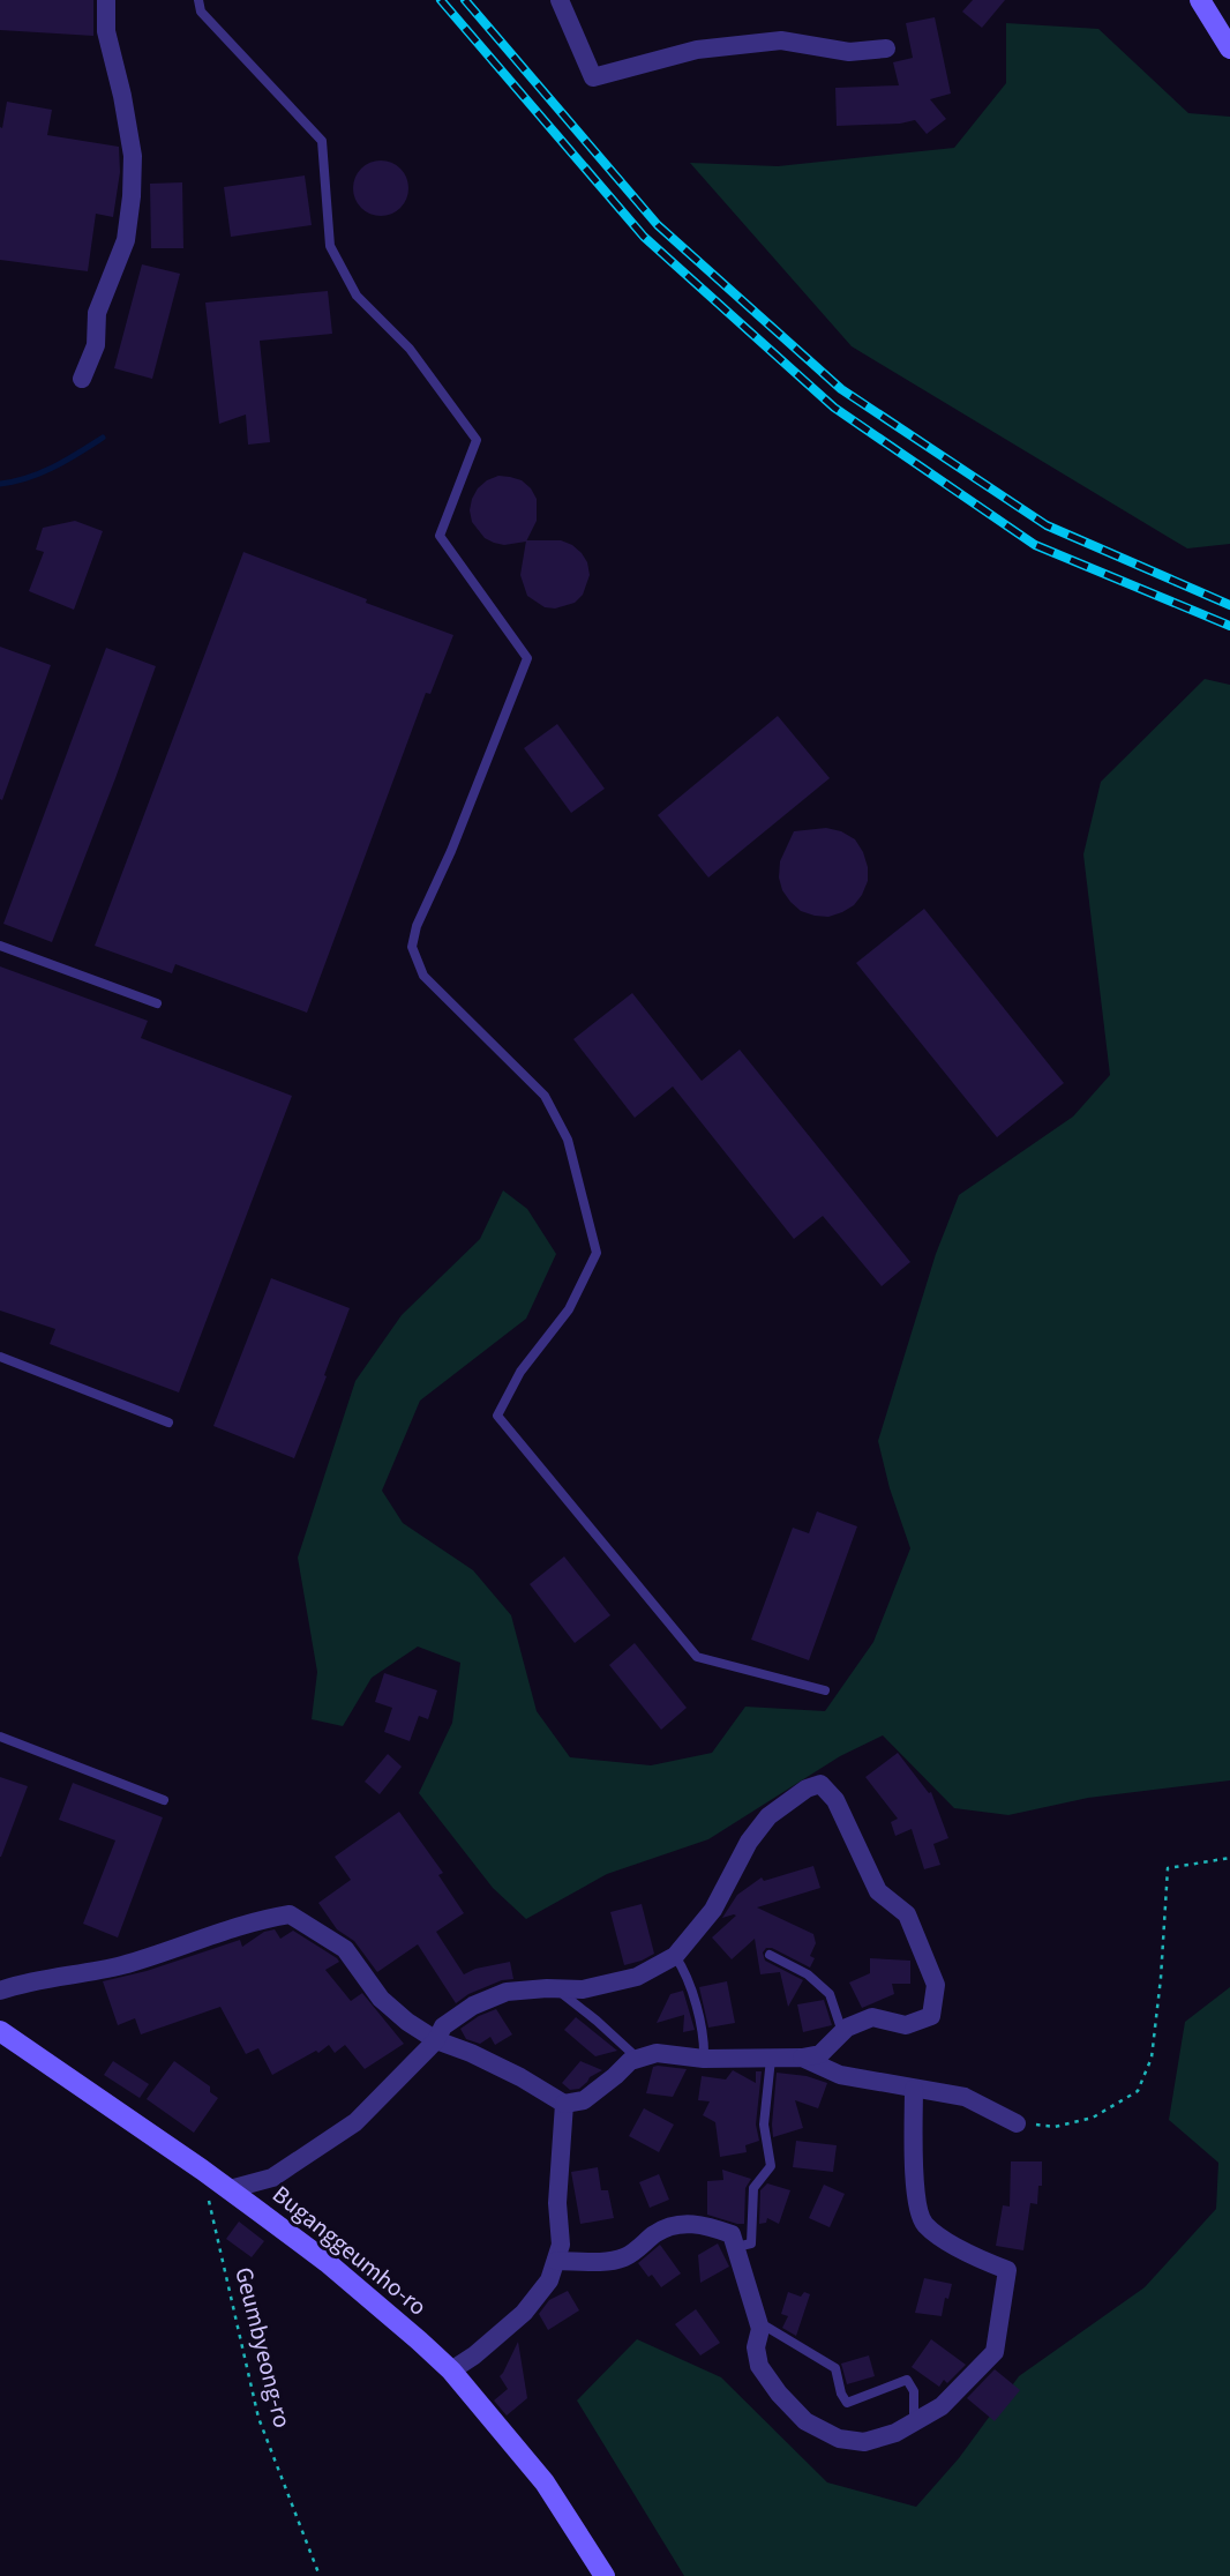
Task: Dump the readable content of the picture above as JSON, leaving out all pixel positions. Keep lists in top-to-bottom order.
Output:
{
  "streets": {
    "street": ["Buganggeumho-ro"],
    "path": ["Geumbyeong-ro"]
  }
}
